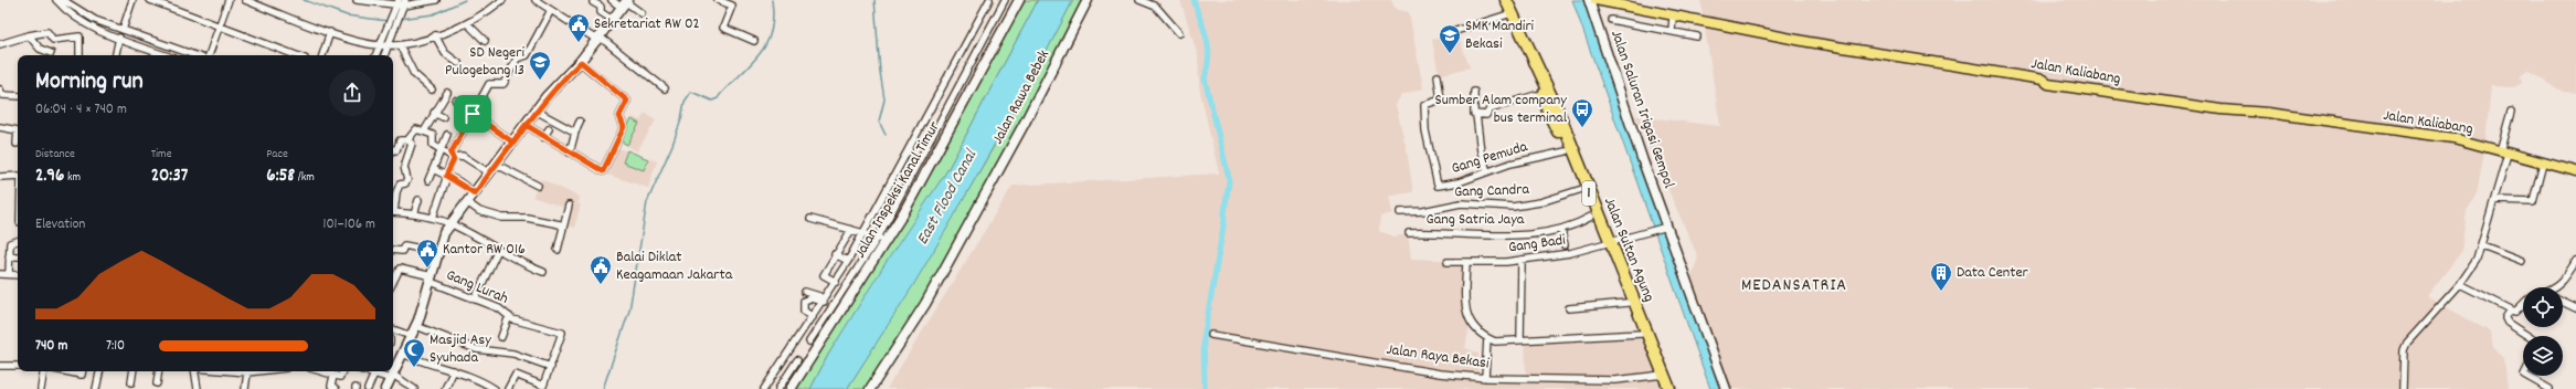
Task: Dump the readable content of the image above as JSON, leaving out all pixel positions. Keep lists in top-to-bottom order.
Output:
{
  "streets": {
    "highway": ["1", "Jalan Sultan Agung"],
    "main road": ["Jalan Kaliabang"],
    "street": [
      "Jalan Rawa Bebek",
      "Jalan Saluran Irigasi Gempol",
      "Gang Pemuda",
      "Jalan Inspeksi Kanal Timur",
      "Gang Candra",
      "Gang Satria Jaya",
      "Gang Badi",
      "Gang Lurah",
      "Jalan Raya Bekasi"
    ]
  },
  "crossings": [
    ["Jalan Saluran Irigasi Gempol", "Gang Badi"],
    ["Gang Pemuda", "Jalan Sultan Agung"],
    ["Gang Candra", "Jalan Sultan Agung"],
    ["Gang Satria Jaya", "Jalan Sultan Agung"],
    ["Gang Badi", "Jalan Sultan Agung"],
    ["Jalan Sultan Agung", "Jalan Raya Bekasi"]
  ],
  "districts": ["MEDANSATRIA"],
  "water": ["East Flood Canal"],
  "places": {
    "public building": ["Sekretariat RW 02", "Kantor RW 016", "Balai Diklat Keagamaan Jakarta"],
    "school or university": ["SMK Mandiri Bekasi", "SD Negeri Pulogebang 13"],
    "bus stop": ["Sumber Alam company bus terminal"],
    "building": ["Data Center"],
    "mosque": ["Masjid Asy Syuhada"]
  },
  "page": {
    "heading": ["Morning run", "06:04 · 4 × 740 m"],
    "stats": [
      ["Distance", "2.96 km"],
      ["Time", "20:37"],
      ["Pace", "6:58 /km"]
    ],
    "chart": ["Elevation", "101–106 m"],
    "list": [
      {
        "name": "740 m",
        "note": "7:10"
      }
    ]
  }
}
